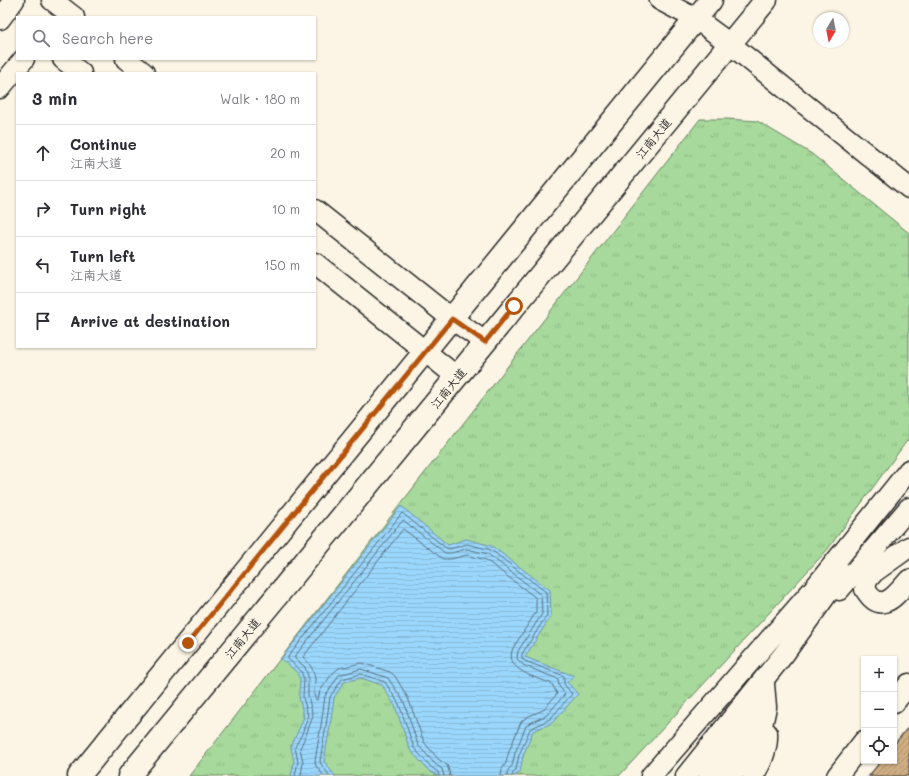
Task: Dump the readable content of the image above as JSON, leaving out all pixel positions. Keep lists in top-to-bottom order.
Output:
{
  "streets": {
    "main road": ["江南大道"]
  },
  "north": "bottom",
  "page": {
    "search": "Search here",
    "heading": ["3 min", "Walk · 180 m"],
    "list": [
      ["Continue", "江南大道", "20 m"],
      ["Turn right", "10 m"],
      ["Turn left", "江南大道", "150 m"],
      "Arrive at destination"
    ],
    "map_buttons": ["+", "−"]
  }
}
